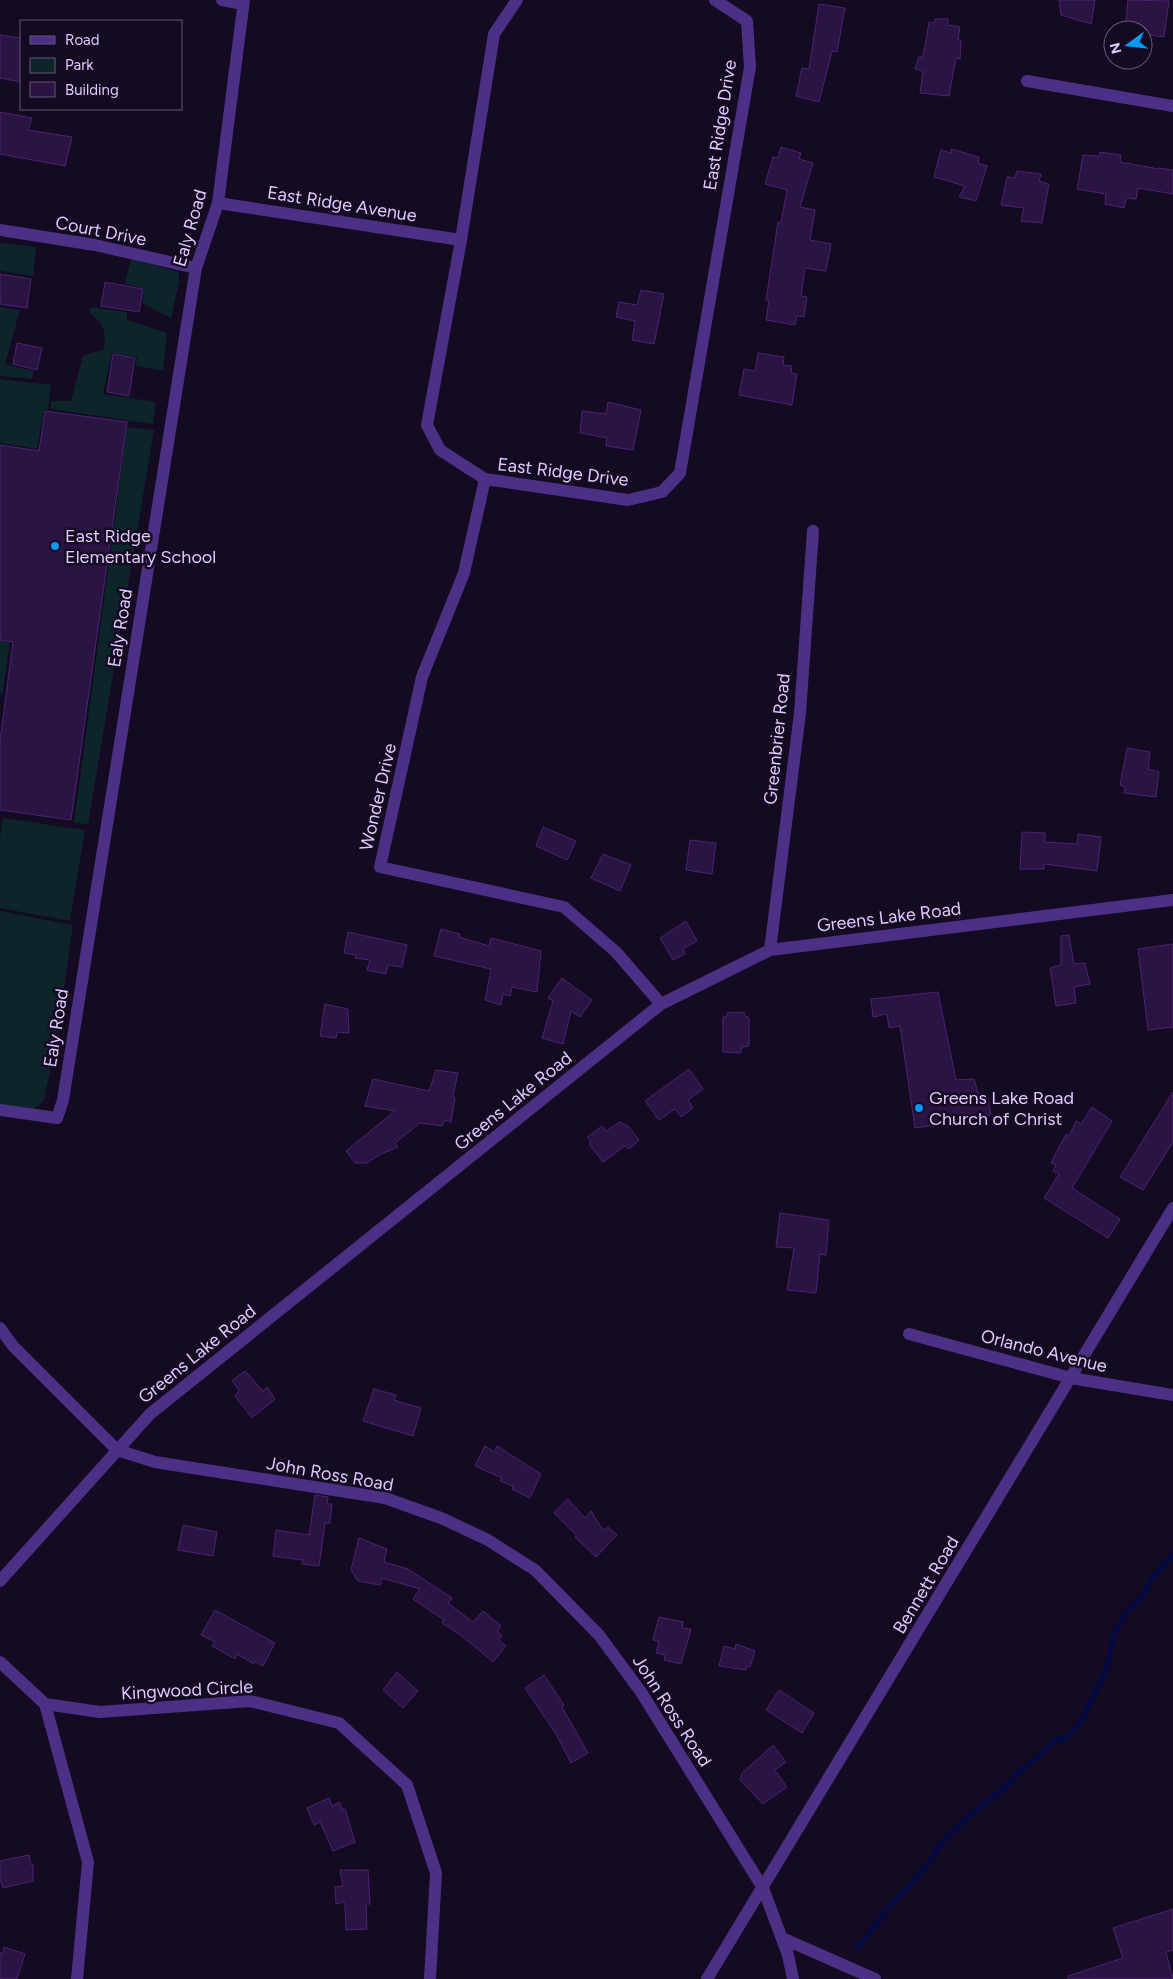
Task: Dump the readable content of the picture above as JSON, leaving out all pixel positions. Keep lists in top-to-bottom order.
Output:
{
  "streets": {
    "street": [
      "East Ridge Drive",
      "East Ridge Avenue",
      "Ealy Road",
      "Court Drive",
      "Greenbrier Road",
      "Wonder Drive",
      "Greens Lake Road",
      "Orlando Avenue",
      "John Ross Road",
      "Bennett Road",
      "Kingwood Circle"
    ]
  },
  "crossings": [
    ["East Ridge Drive", "East Ridge Avenue"],
    ["East Ridge Drive", "Wonder Drive"],
    ["East Ridge Avenue", "Ealy Road"],
    ["Ealy Road", "Court Drive"],
    ["Greenbrier Road", "Greens Lake Road"],
    ["Wonder Drive", "Greens Lake Road"],
    ["Greens Lake Road", "John Ross Road"],
    ["Orlando Avenue", "Bennett Road"],
    ["John Ross Road", "Bennett Road"]
  ],
  "places": ["East Ridge Elementary School", "Greens Lake Road Church of Christ"],
  "legend": ["Road", "Park", "Building"],
  "north": "left"
}
